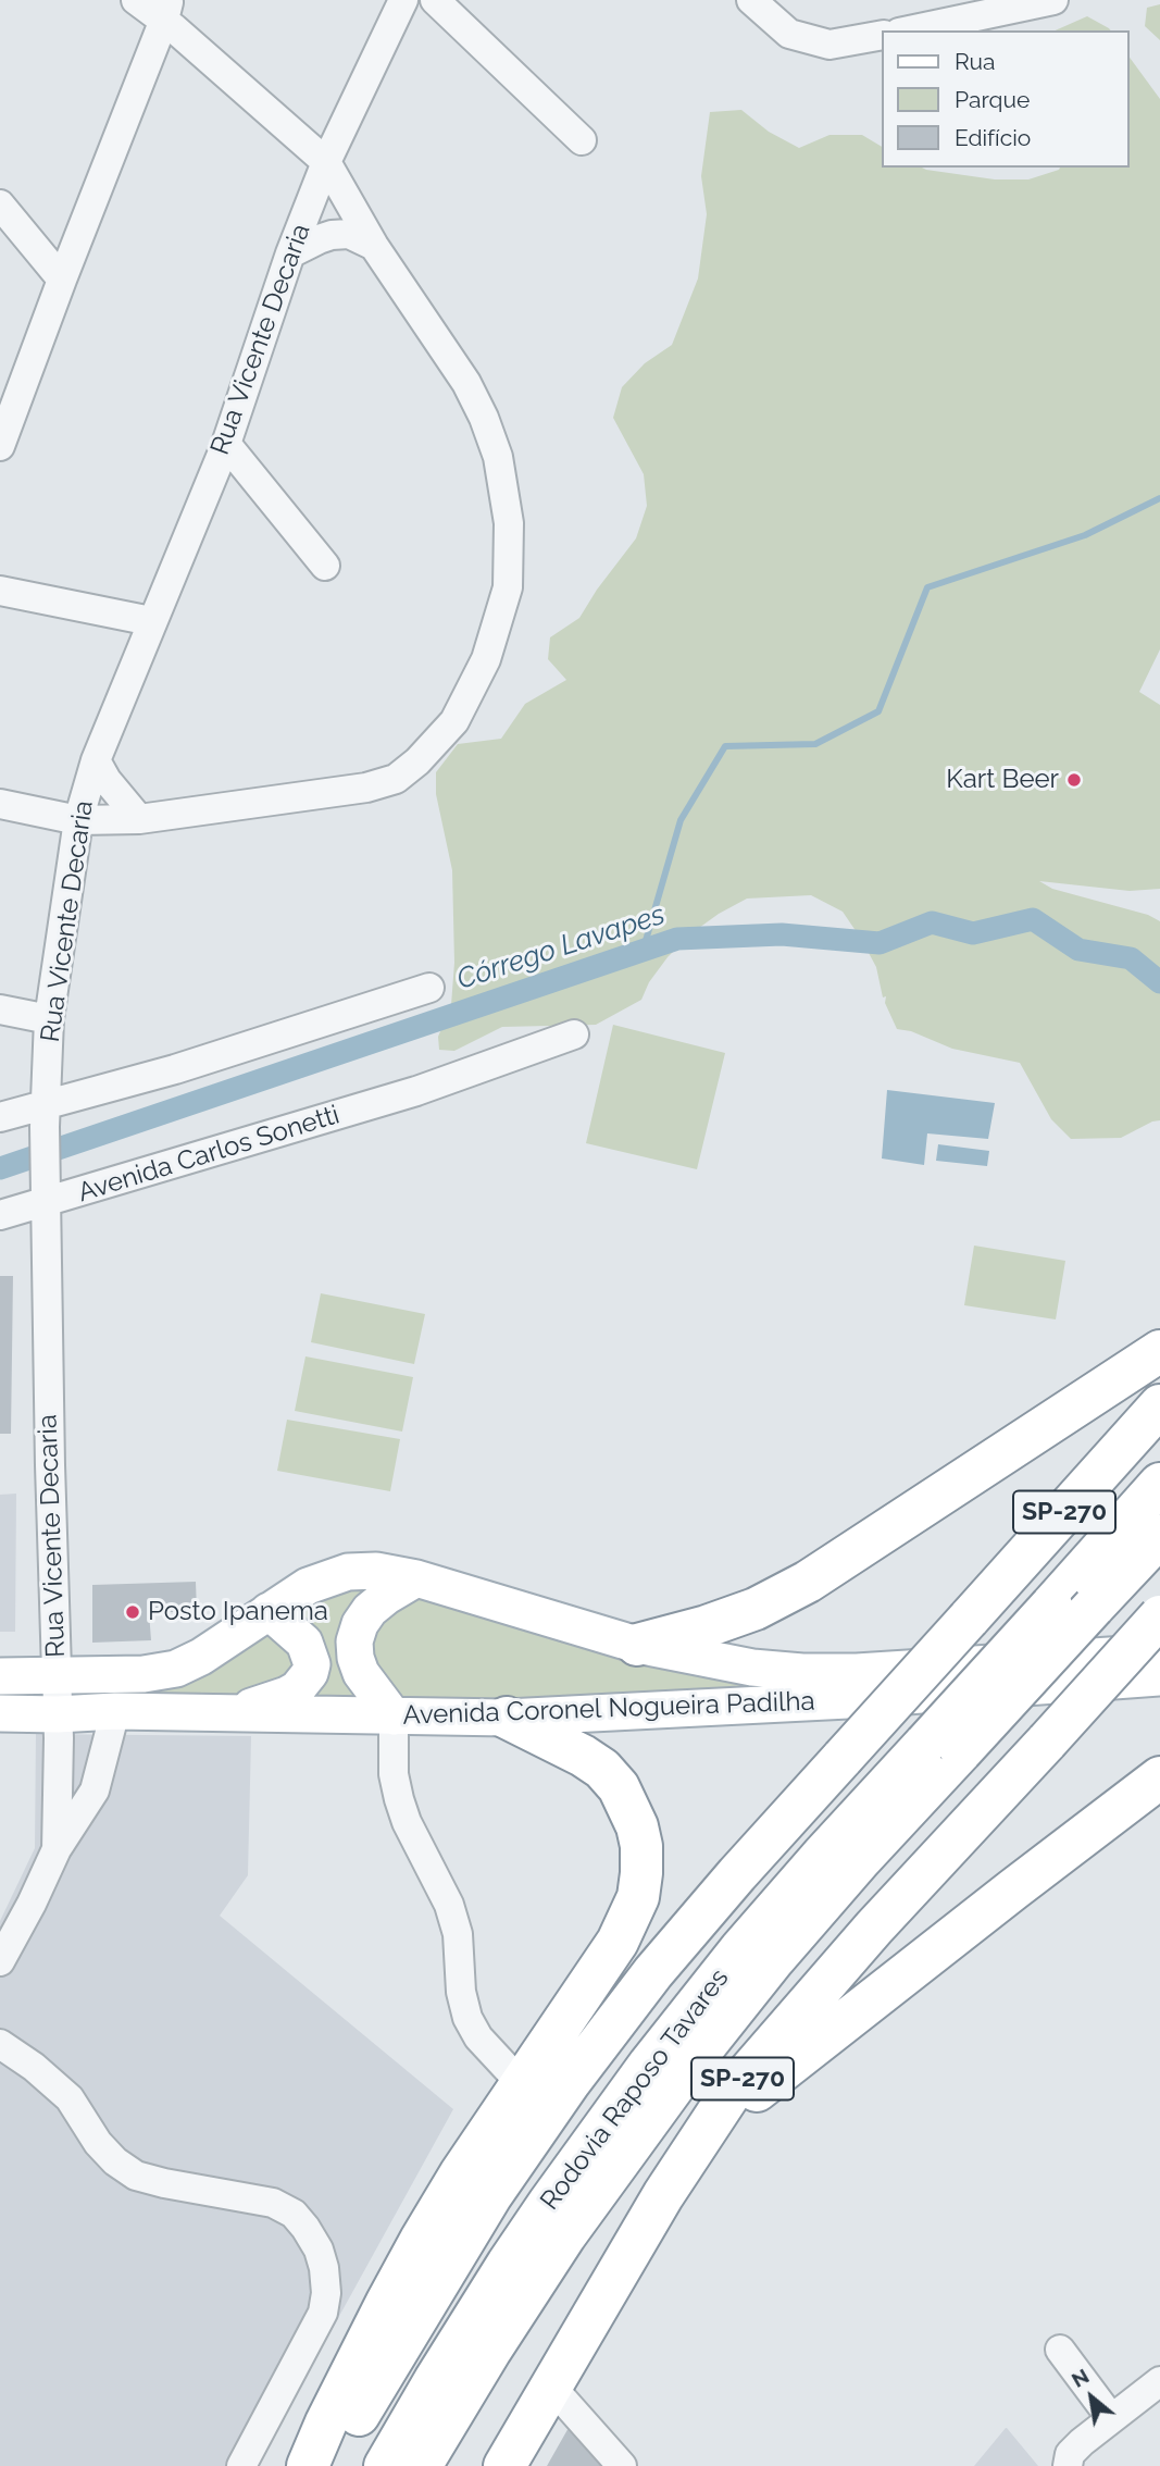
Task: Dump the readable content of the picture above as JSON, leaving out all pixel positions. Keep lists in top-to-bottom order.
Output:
{
  "streets": {
    "highway": ["SP-270", "Rodovia Raposo Tavares"],
    "main road": ["Avenida Coronel Nogueira Padilha"],
    "street": ["Rua Vicente Decaria", "Avenida Carlos Sonetti"]
  },
  "crossings": [
    ["Rua Vicente Decaria", "Avenida Carlos Sonetti"],
    ["Rua Vicente Decaria", "Avenida Coronel Nogueira Padilha"],
    ["SP-270", "Rodovia Raposo Tavares"]
  ],
  "water": ["Córrego Lavapes"],
  "places": ["Kart Beer", "Posto Ipanema"],
  "legend": ["Rua", "Parque", "Edifício"],
  "north": "top left"
}
